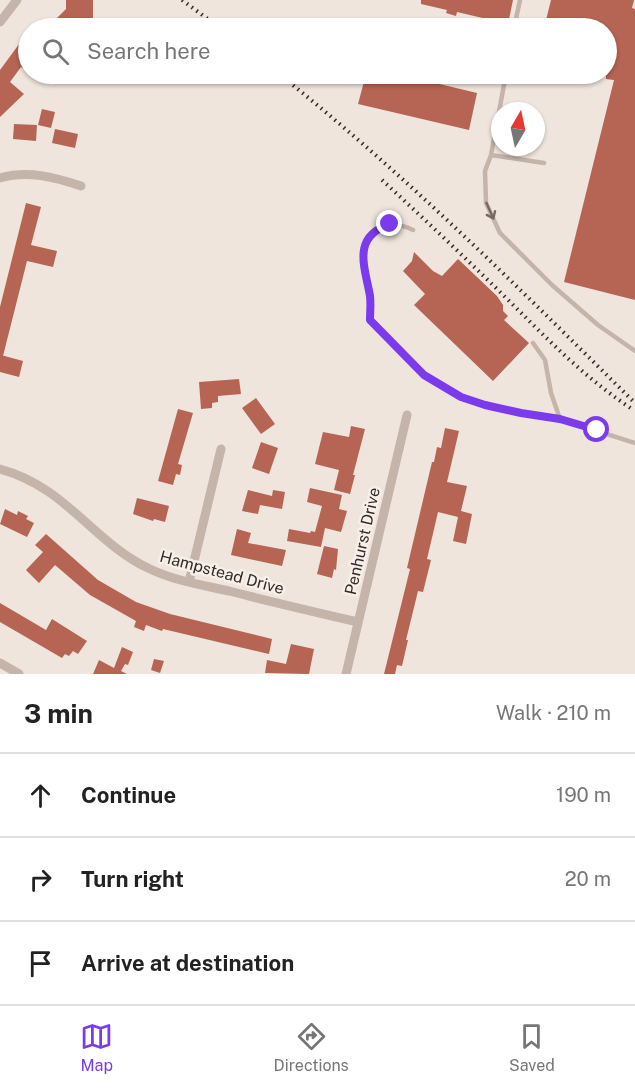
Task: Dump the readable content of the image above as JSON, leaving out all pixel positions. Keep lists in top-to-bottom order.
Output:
{
  "streets": {
    "street": ["Penhurst Drive", "Hampstead Drive"]
  },
  "crossings": [
    ["Penhurst Drive", "Hampstead Drive"]
  ],
  "north": "top",
  "page": {
    "search": "Search here",
    "heading": ["3 min", "Walk · 210 m"],
    "list": [
      ["Continue", "190 m"],
      ["Turn right", "20 m"],
      "Arrive at destination"
    ],
    "nav": ["Map", "Directions", "Saved"]
  }
}
